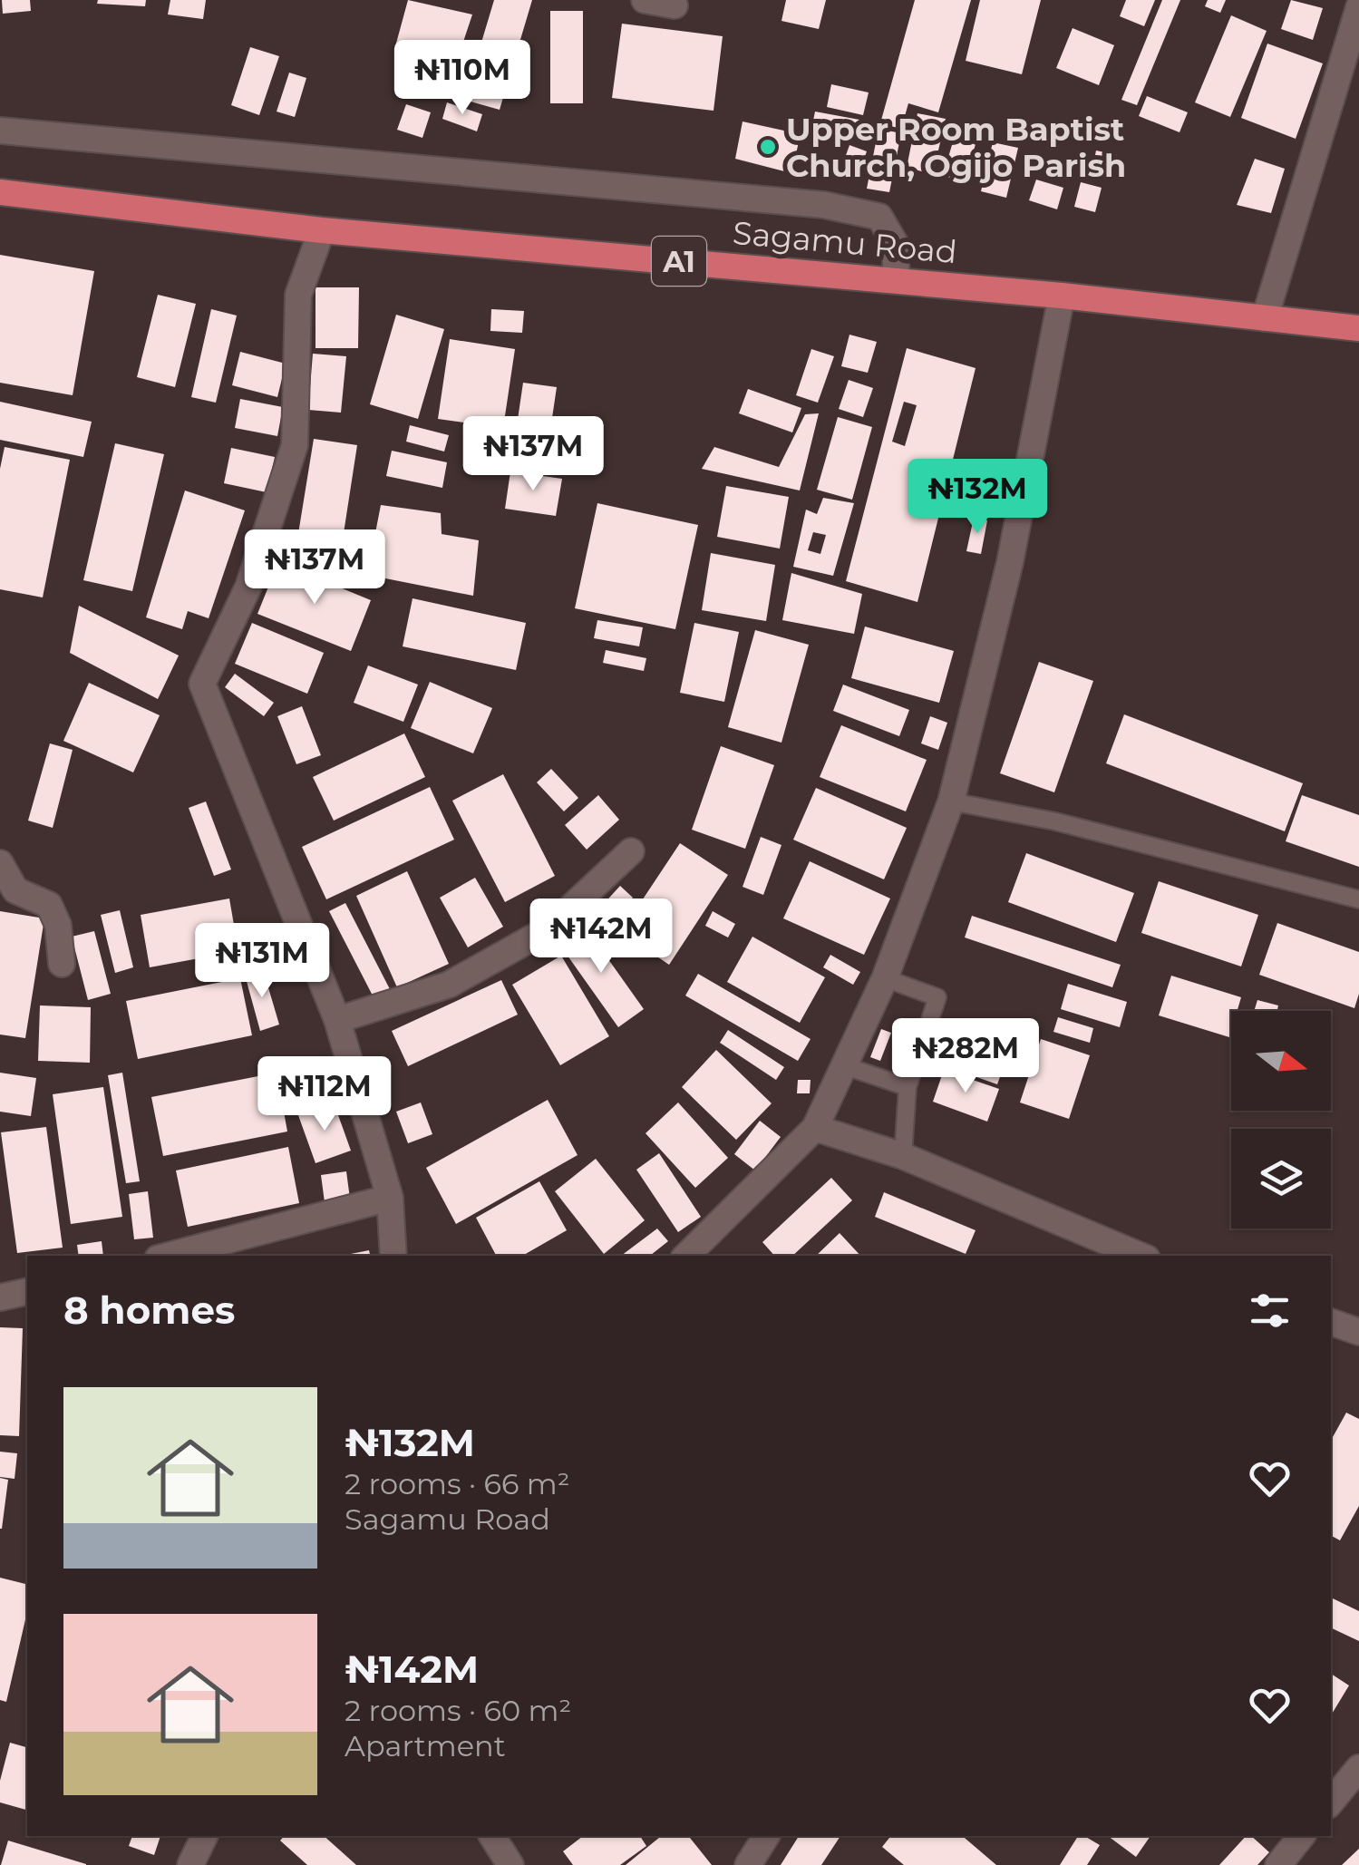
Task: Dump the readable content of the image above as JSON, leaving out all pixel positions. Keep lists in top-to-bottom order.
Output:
{
  "streets": {
    "highway": ["Sagamu Road", "A1"]
  },
  "places": ["Upper Room Baptist Church, Ogijo Parish"],
  "north": "right",
  "page": {
    "price": [
      "₦110M",
      "₦137M",
      "₦132M",
      "₦137M",
      "₦142M",
      "₦131M",
      "₦282M",
      "₦112M"
    ],
    "heading": "8 homes",
    "list": [
      {
        "name": "₦132M",
        "note": "2 rooms · 66 m² · Sagamu Road"
      },
      {
        "name": "₦142M",
        "note": "2 rooms · 60 m² · Apartment"
      }
    ]
  }
}
